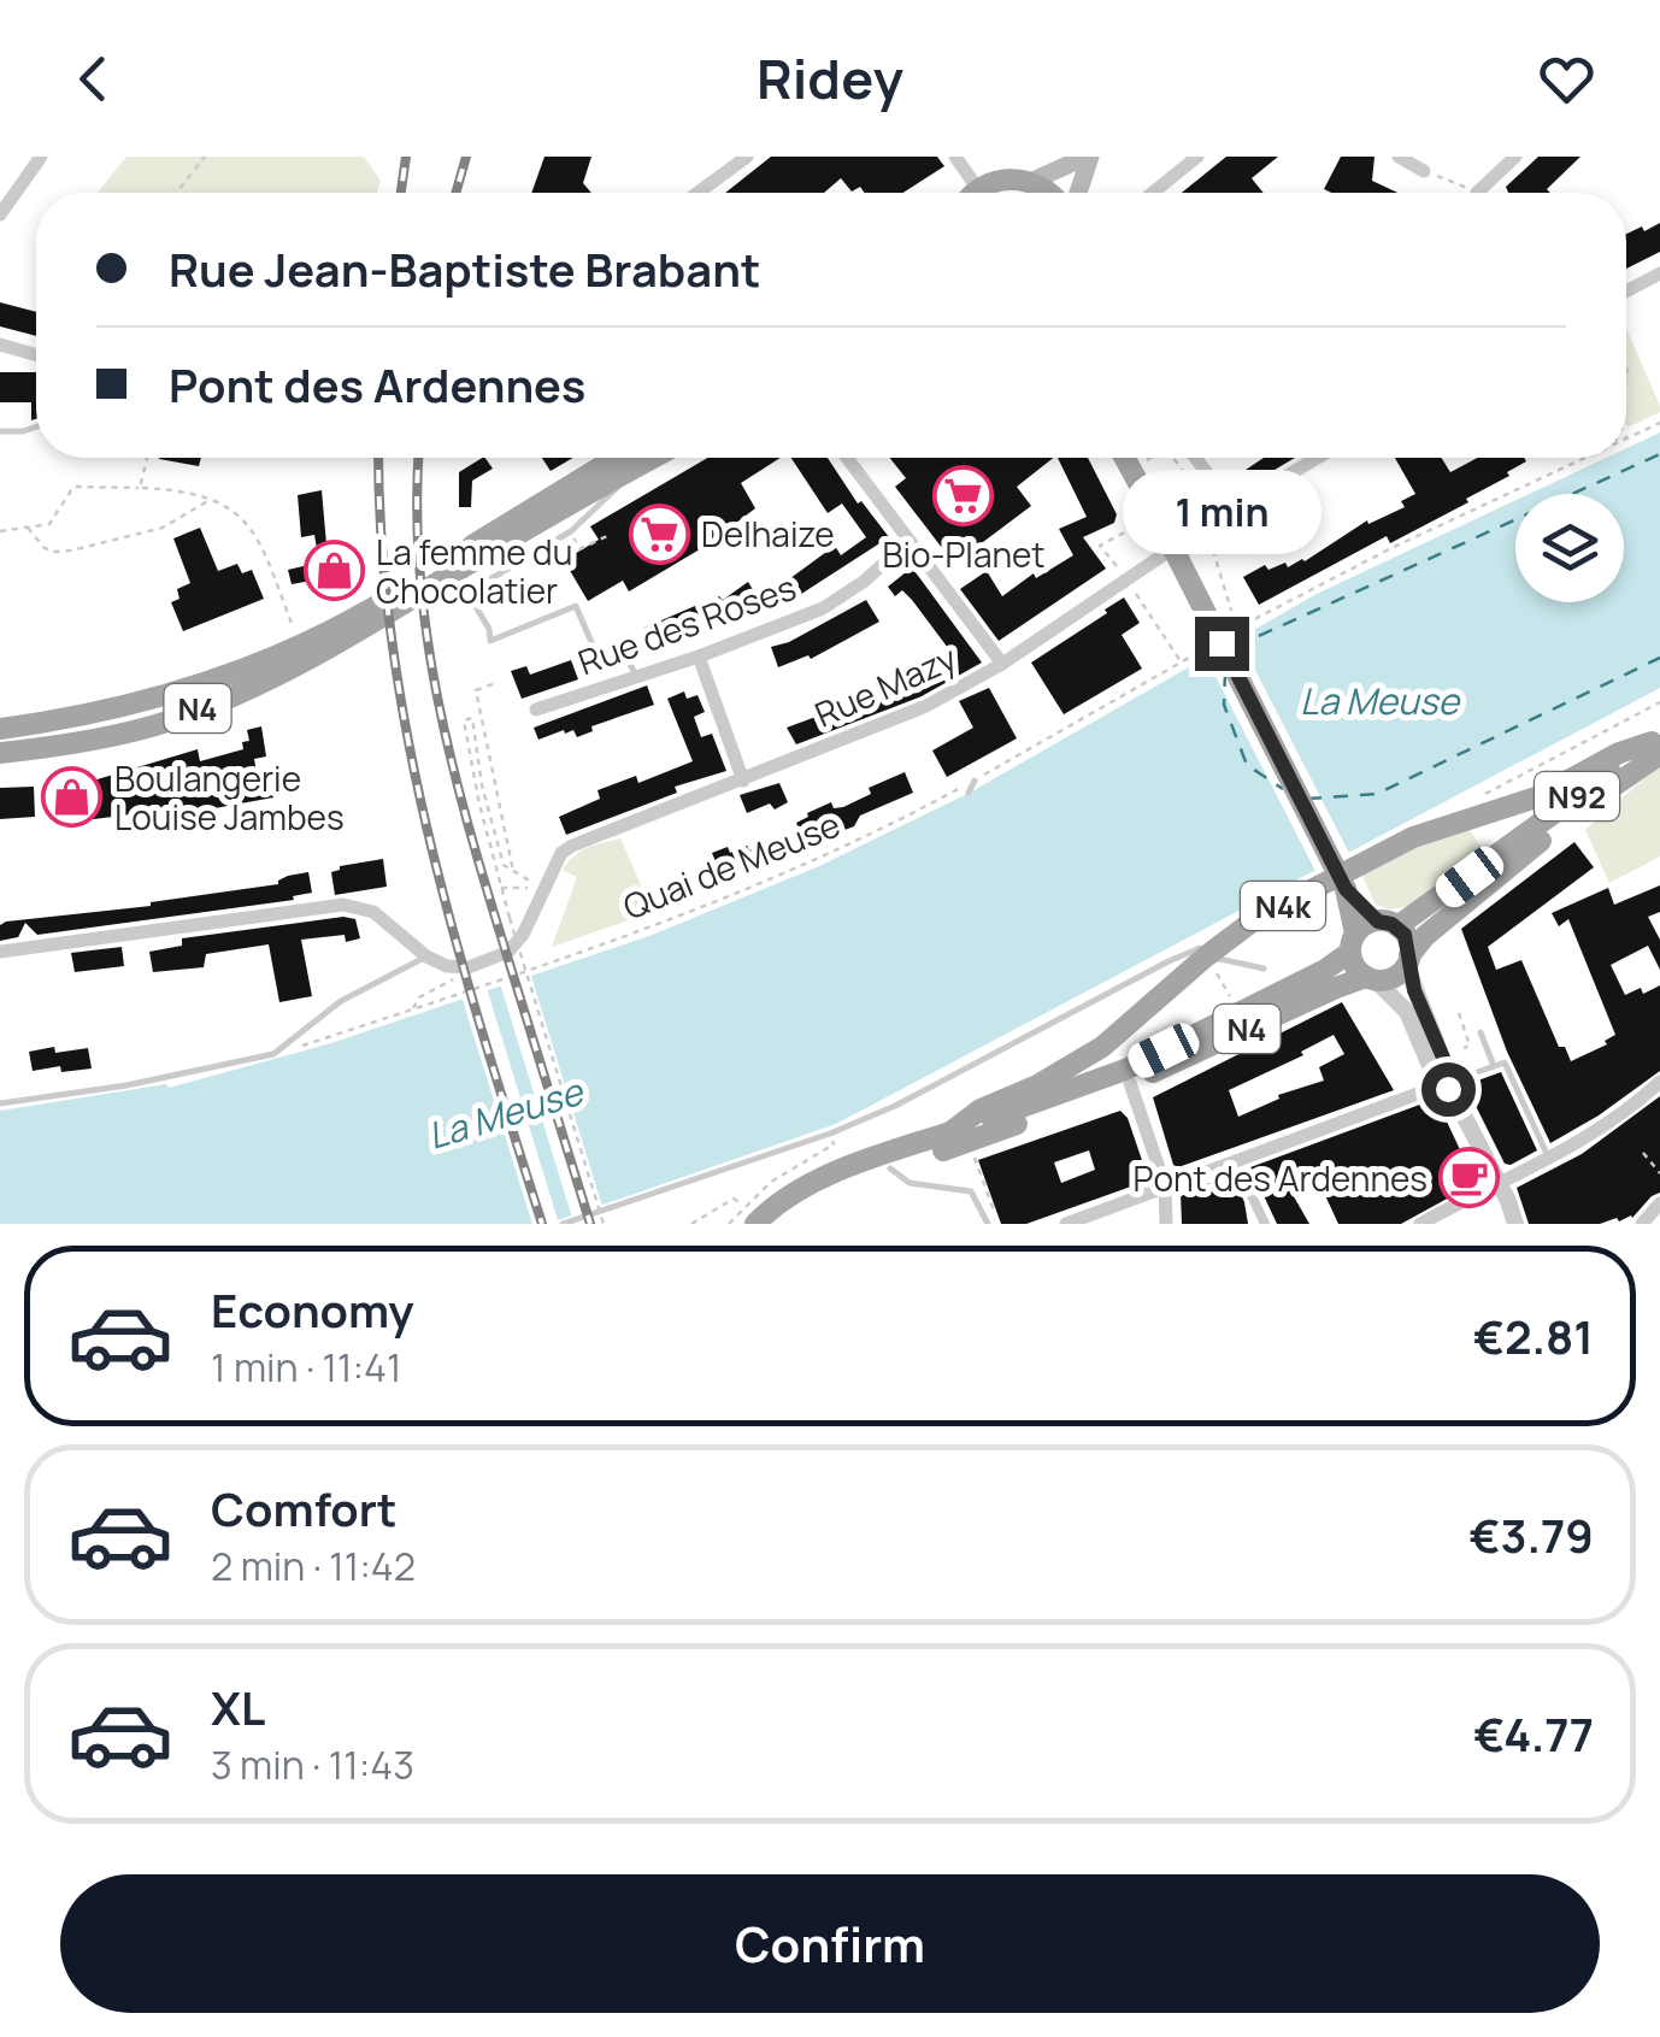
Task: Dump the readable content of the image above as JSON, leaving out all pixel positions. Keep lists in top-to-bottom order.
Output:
{
  "streets": {
    "main road": ["N4", "N92", "N4k"],
    "street": ["Rue des Roses", "Rue Mazy"],
    "path": ["Quai de Meuse"]
  },
  "crossings": [
    ["Rue Mazy", "Quai de Meuse"],
    ["N4", "N92"],
    ["N4", "N4k"],
    ["N92", "N4k"]
  ],
  "water": ["La Meuse"],
  "places": {
    "supermarket": ["Bio-Planet", "Delhaize"],
    "shop": ["La femme du Chocolatier", "Boulangerie Louise Jambes"],
    "cafe": ["Pont des Ardennes"]
  },
  "page": {
    "header": "Ridey",
    "banner": ["Rue Jean-Baptiste Brabant", "Pont des Ardennes"],
    "bubble": "1 min",
    "list": [
      {
        "name": "Economy",
        "note": "1 min · 11:41",
        "value": "€2.81"
      },
      {
        "name": "Comfort",
        "note": "2 min · 11:42",
        "value": "€3.79"
      },
      {
        "name": "XL",
        "note": "3 min · 11:43",
        "value": "€4.77"
      }
    ],
    "buttons": "Confirm"
  }
}
